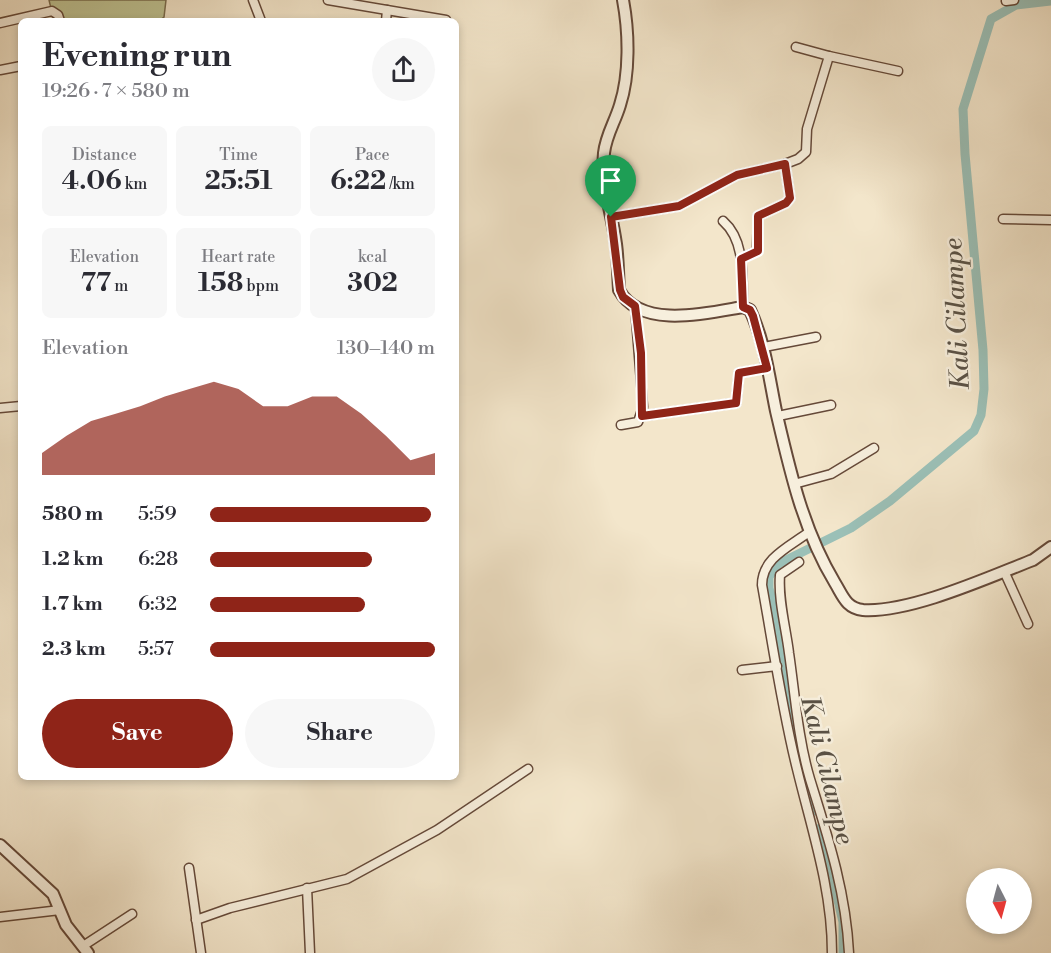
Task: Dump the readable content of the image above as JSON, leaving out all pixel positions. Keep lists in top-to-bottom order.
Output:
{
  "water": ["Kali Cilampe"],
  "north": "bottom",
  "page": {
    "heading": ["Evening run", "19:26 · 7 × 580 m"],
    "stats": [
      ["Distance", "4.06 km"],
      ["Time", "25:51"],
      ["Pace", "6:22 /km"],
      ["Elevation", "77 m"],
      ["Heart rate", "158 bpm"],
      ["kcal", "302"]
    ],
    "chart": ["Elevation", "130–140 m"],
    "list": [
      {
        "name": "580 m",
        "note": "5:59"
      },
      {
        "name": "1.2 km",
        "note": "6:28"
      },
      {
        "name": "1.7 km",
        "note": "6:32"
      },
      {
        "name": "2.3 km",
        "note": "5:57"
      }
    ],
    "buttons": ["Save", "Share"]
  }
}
